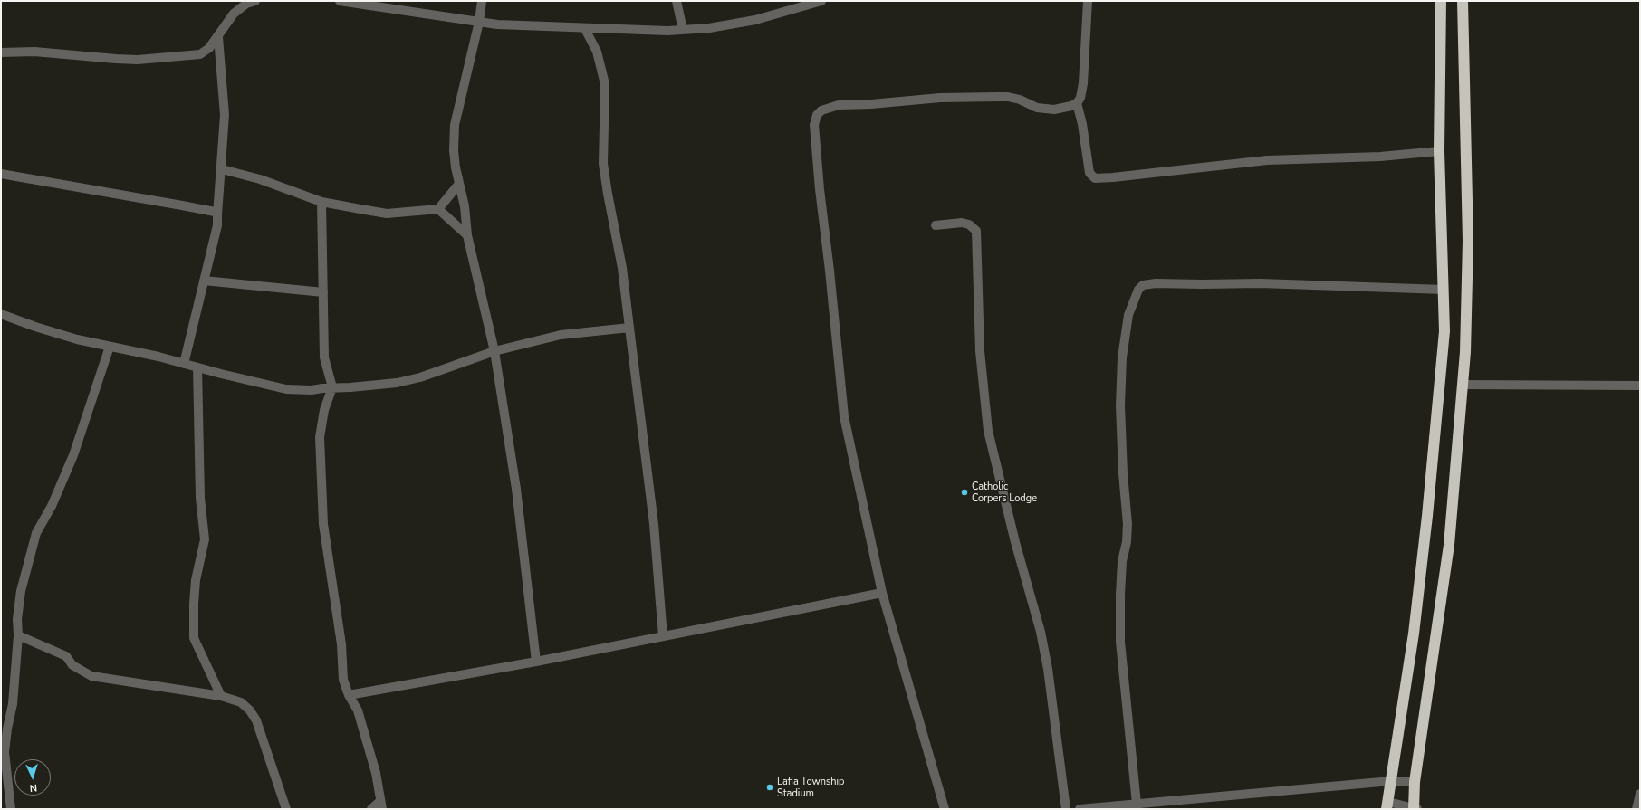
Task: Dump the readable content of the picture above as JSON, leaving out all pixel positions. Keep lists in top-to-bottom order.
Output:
{
  "places": ["Catholic Corpers Lodge", "Lafia Township Stadium"],
  "north": "bottom"
}
